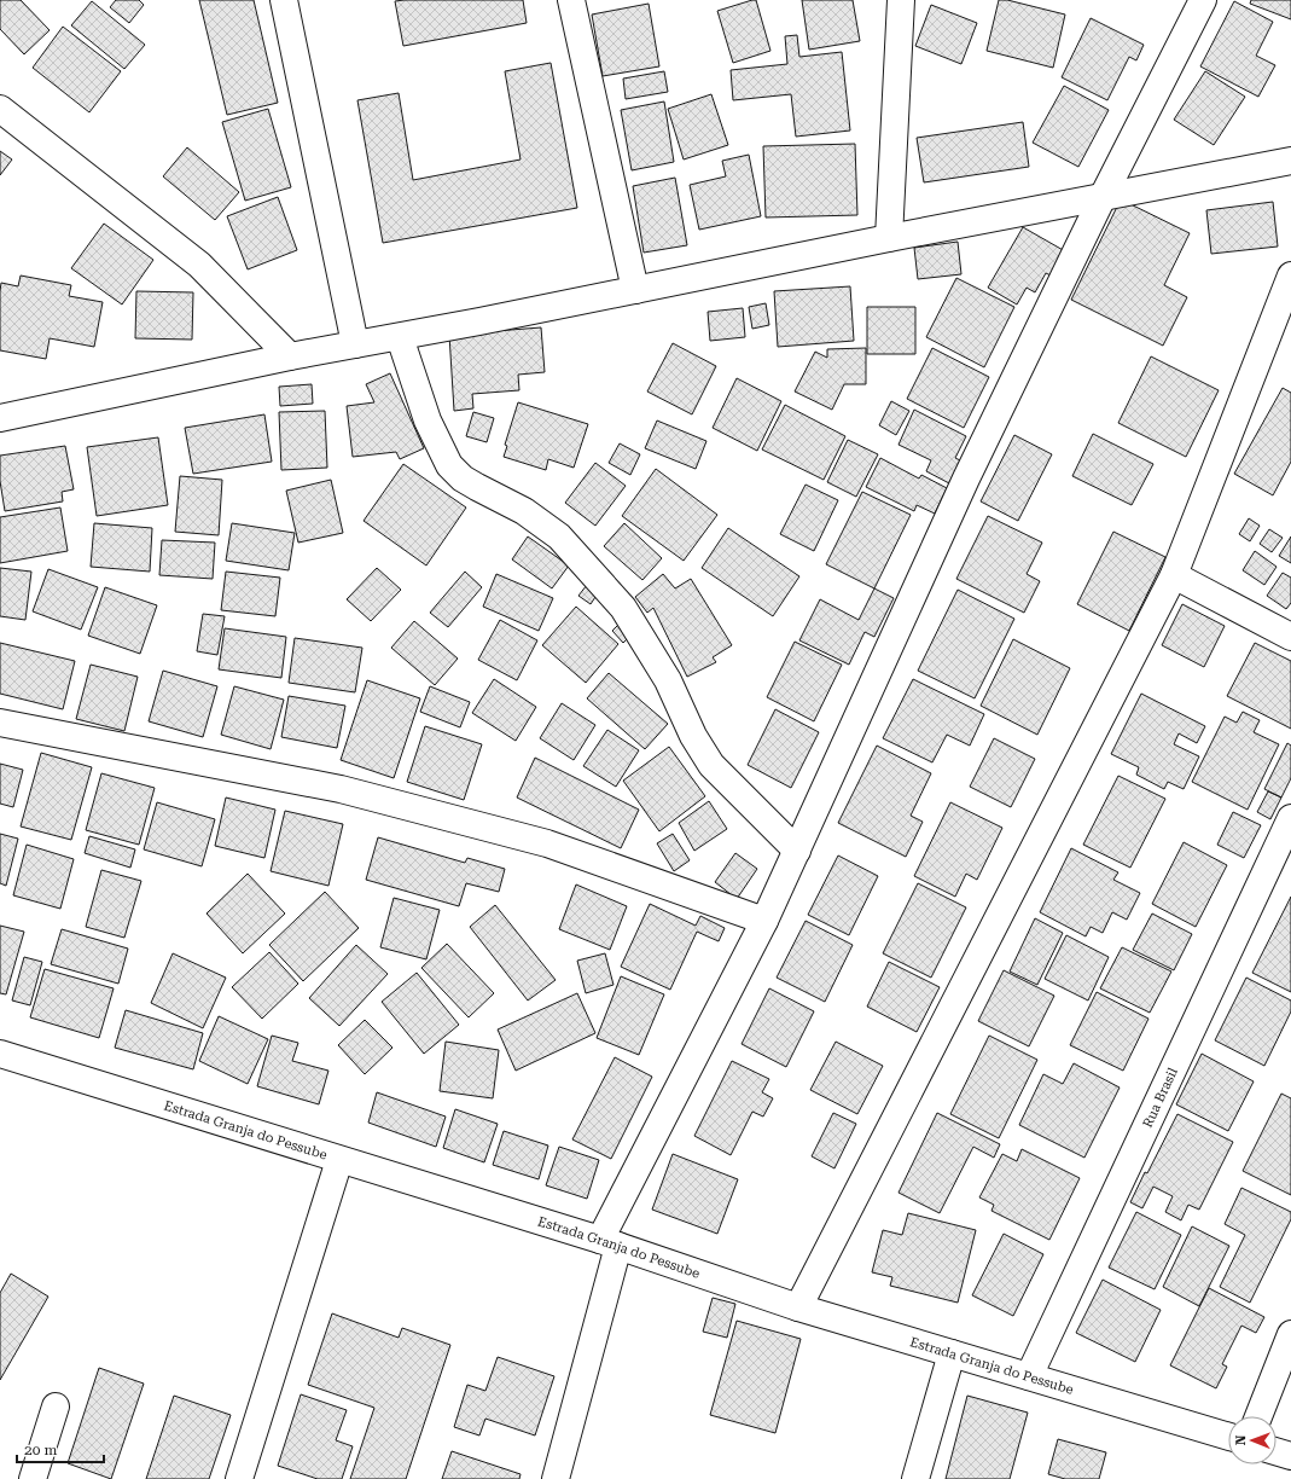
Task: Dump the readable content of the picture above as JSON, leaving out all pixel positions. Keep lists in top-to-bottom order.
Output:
{
  "streets": {
    "street": ["Rua Brasil", "Estrada Granja do Pessube"]
  },
  "crossings": [
    ["Rua Brasil", "Estrada Granja do Pessube"]
  ],
  "scale_bar": "20 m",
  "north": "left"
}
